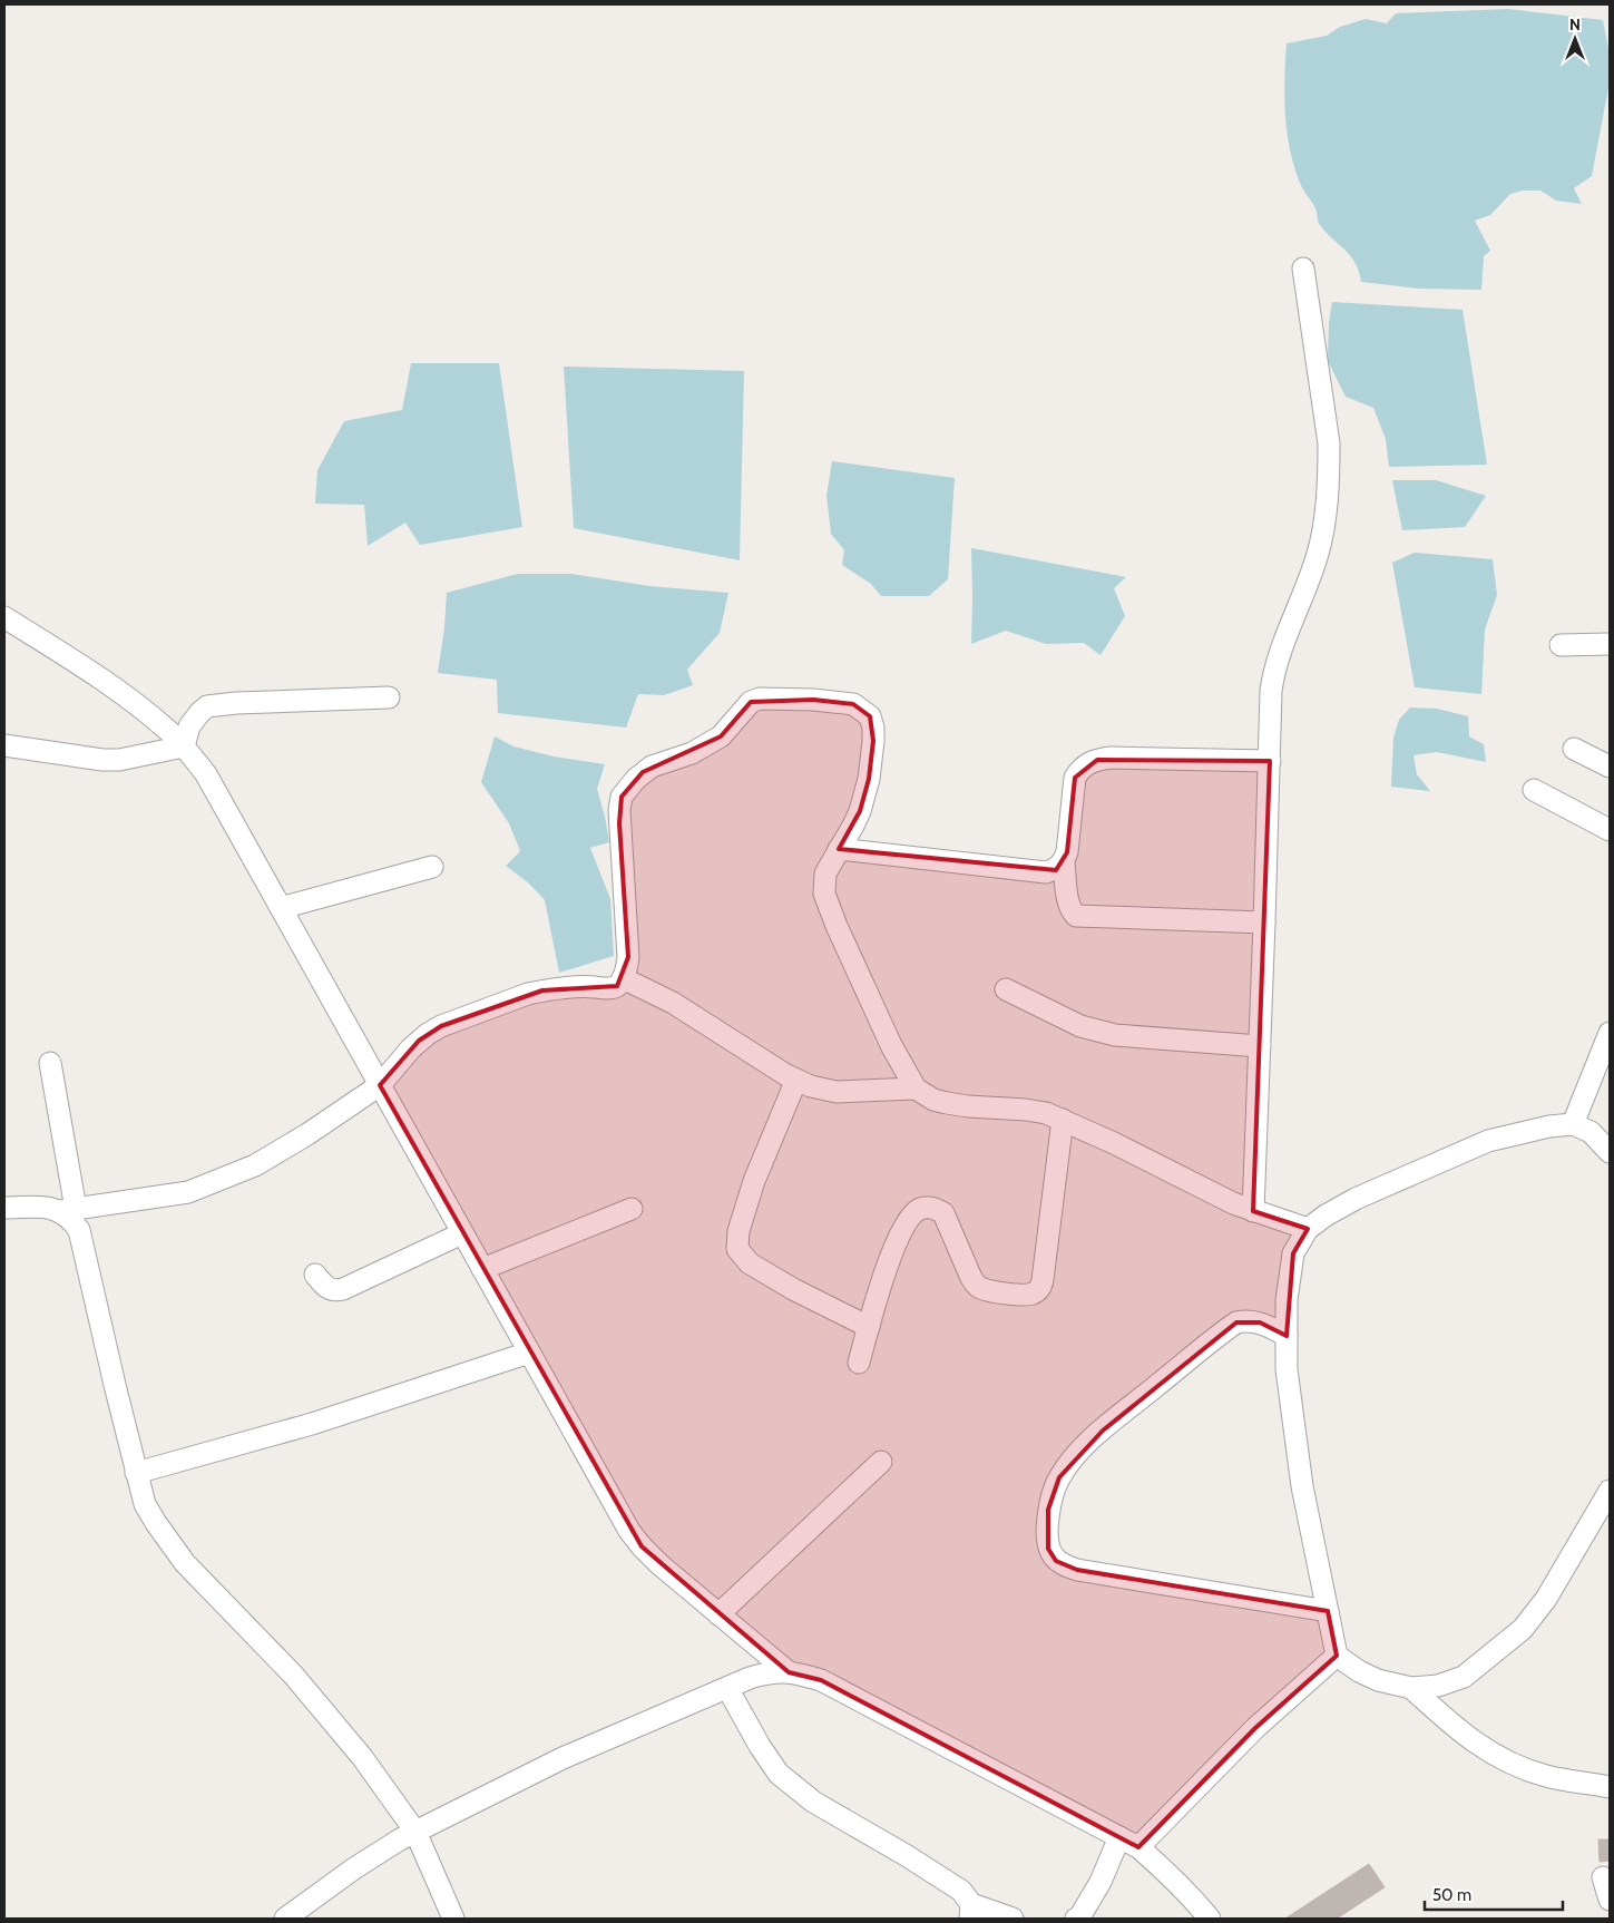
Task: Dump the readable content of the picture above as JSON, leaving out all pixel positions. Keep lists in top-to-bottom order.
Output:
{
  "scale_bar": "50 m",
  "north": "top"
}
